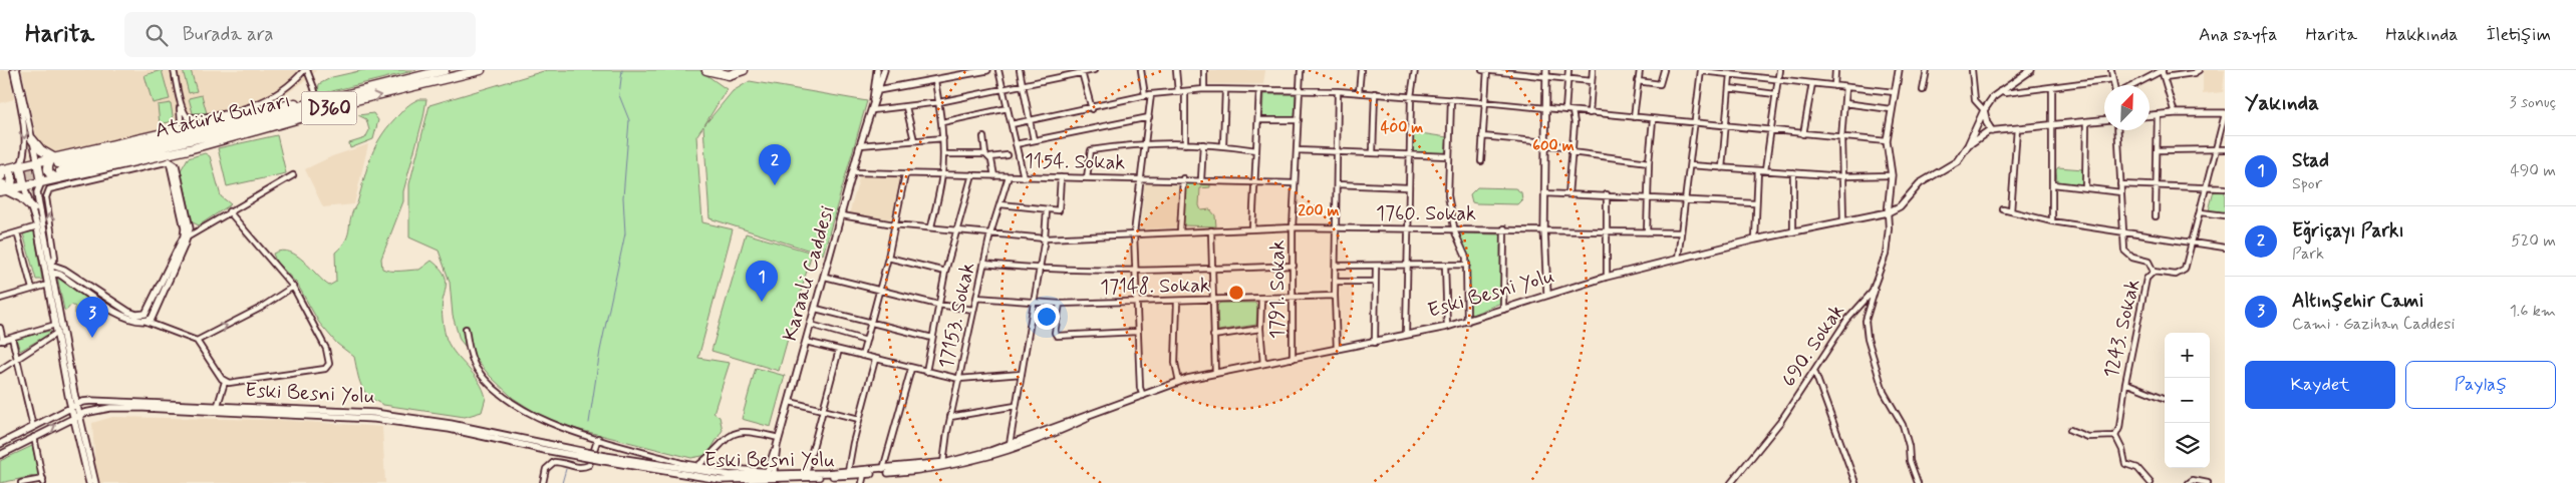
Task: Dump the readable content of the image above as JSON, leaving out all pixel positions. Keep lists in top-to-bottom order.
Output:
{
  "streets": {
    "highway": ["D360", "Atatürk Bulvarı"],
    "main road": ["Karaali Caddesi", "Eski Besni Yolu"],
    "street": [
      "1154. Sokak",
      "1760. Sokak",
      "17148. Sokak",
      "1791. Sokak",
      "17153. Sokak",
      "1243. Sokak",
      "690. Sokak"
    ]
  },
  "crossings": [
    ["D360", "Atatürk Bulvarı"],
    ["1154. Sokak", "Karaali Caddesi"],
    ["1154. Sokak", "1791. Sokak"],
    ["1154. Sokak", "17153. Sokak"],
    ["1760. Sokak", "Karaali Caddesi"],
    ["1760. Sokak", "1791. Sokak"],
    ["1760. Sokak", "17153. Sokak"],
    ["Karaali Caddesi", "Eski Besni Yolu"],
    ["17148. Sokak", "1791. Sokak"],
    ["17148. Sokak", "17153. Sokak"],
    ["1791. Sokak", "Eski Besni Yolu"],
    ["Eski Besni Yolu", "17153. Sokak"],
    ["Eski Besni Yolu", "690. Sokak"]
  ],
  "north": "top right",
  "page": {
    "header": "Harita",
    "search": "Burada ara",
    "nav": [
      "Ana sayfa",
      "Harita",
      "Hakkında",
      "İletişim"
    ],
    "heading": ["Yakında", "3 sonuç"],
    "list": [
      {
        "mark": "1",
        "name": "Stad",
        "note": "Spor",
        "value": "490 m"
      },
      {
        "mark": "2",
        "name": "Eğriçayı Parkı",
        "note": "Park",
        "value": "520 m"
      },
      {
        "mark": "3",
        "name": "Altınşehir Cami",
        "note": "Cami · Gazihan Caddesi",
        "value": "1.6 km"
      }
    ],
    "pins": ["2", "1", "3"],
    "map_buttons": ["+", "−"],
    "buttons": ["Kaydet", "Paylaş"]
  },
  "rings": ["400 m", "600 m", "200 m"]
}
